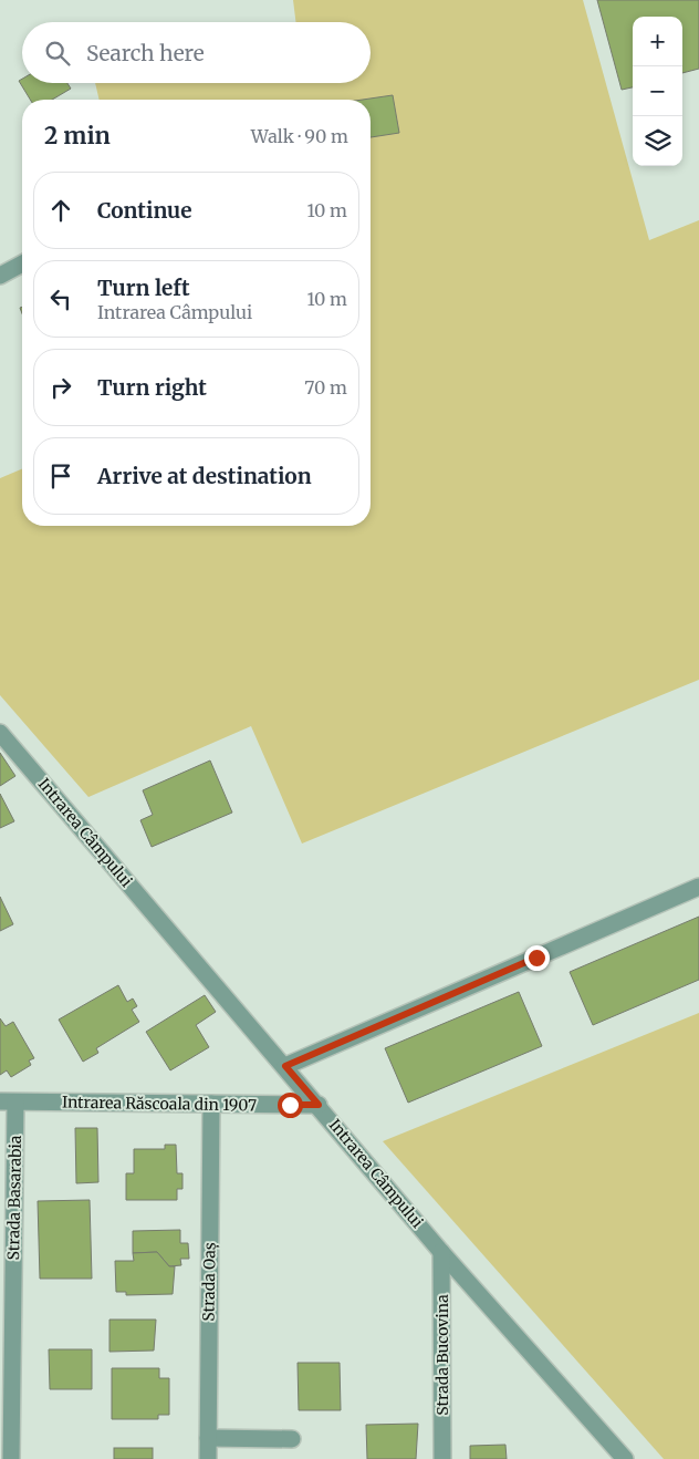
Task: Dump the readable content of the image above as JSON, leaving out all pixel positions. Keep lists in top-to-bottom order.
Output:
{
  "streets": {
    "street": [
      "Intrarea Câmpului",
      "Intrarea Răscoala din 1907",
      "Strada Basarabia",
      "Strada Oaș",
      "Strada Bucovina"
    ]
  },
  "crossings": [
    ["Intrarea Câmpului", "Intrarea Răscoala din 1907"],
    ["Intrarea Câmpului", "Strada Bucovina"],
    ["Intrarea Răscoala din 1907", "Strada Basarabia"],
    ["Intrarea Răscoala din 1907", "Strada Oaș"]
  ],
  "page": {
    "map_buttons": ["+", "−"],
    "search": "Search here",
    "heading": ["2 min", "Walk · 90 m"],
    "list": [
      ["Continue", "10 m"],
      ["Turn left", "Intrarea Câmpului", "10 m"],
      ["Turn right", "70 m"],
      "Arrive at destination"
    ]
  }
}
